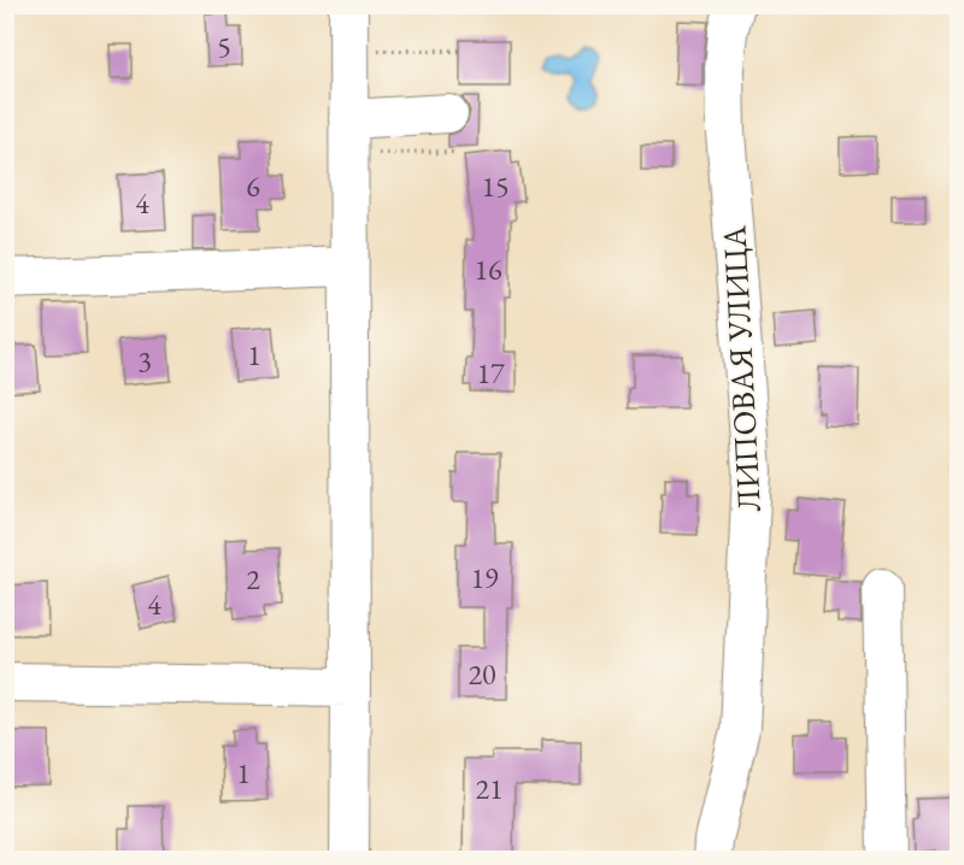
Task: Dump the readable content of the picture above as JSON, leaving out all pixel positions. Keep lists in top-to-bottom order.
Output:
{
  "streets": {
    "street": ["ЛИПОВАЯ УЛИЦА"]
  },
  "house_numbers": [
    "5",
    "6",
    "15",
    "4",
    "16",
    "1",
    "3",
    "17",
    "19",
    "2",
    "4",
    "20",
    "1",
    "21"
  ]
}
